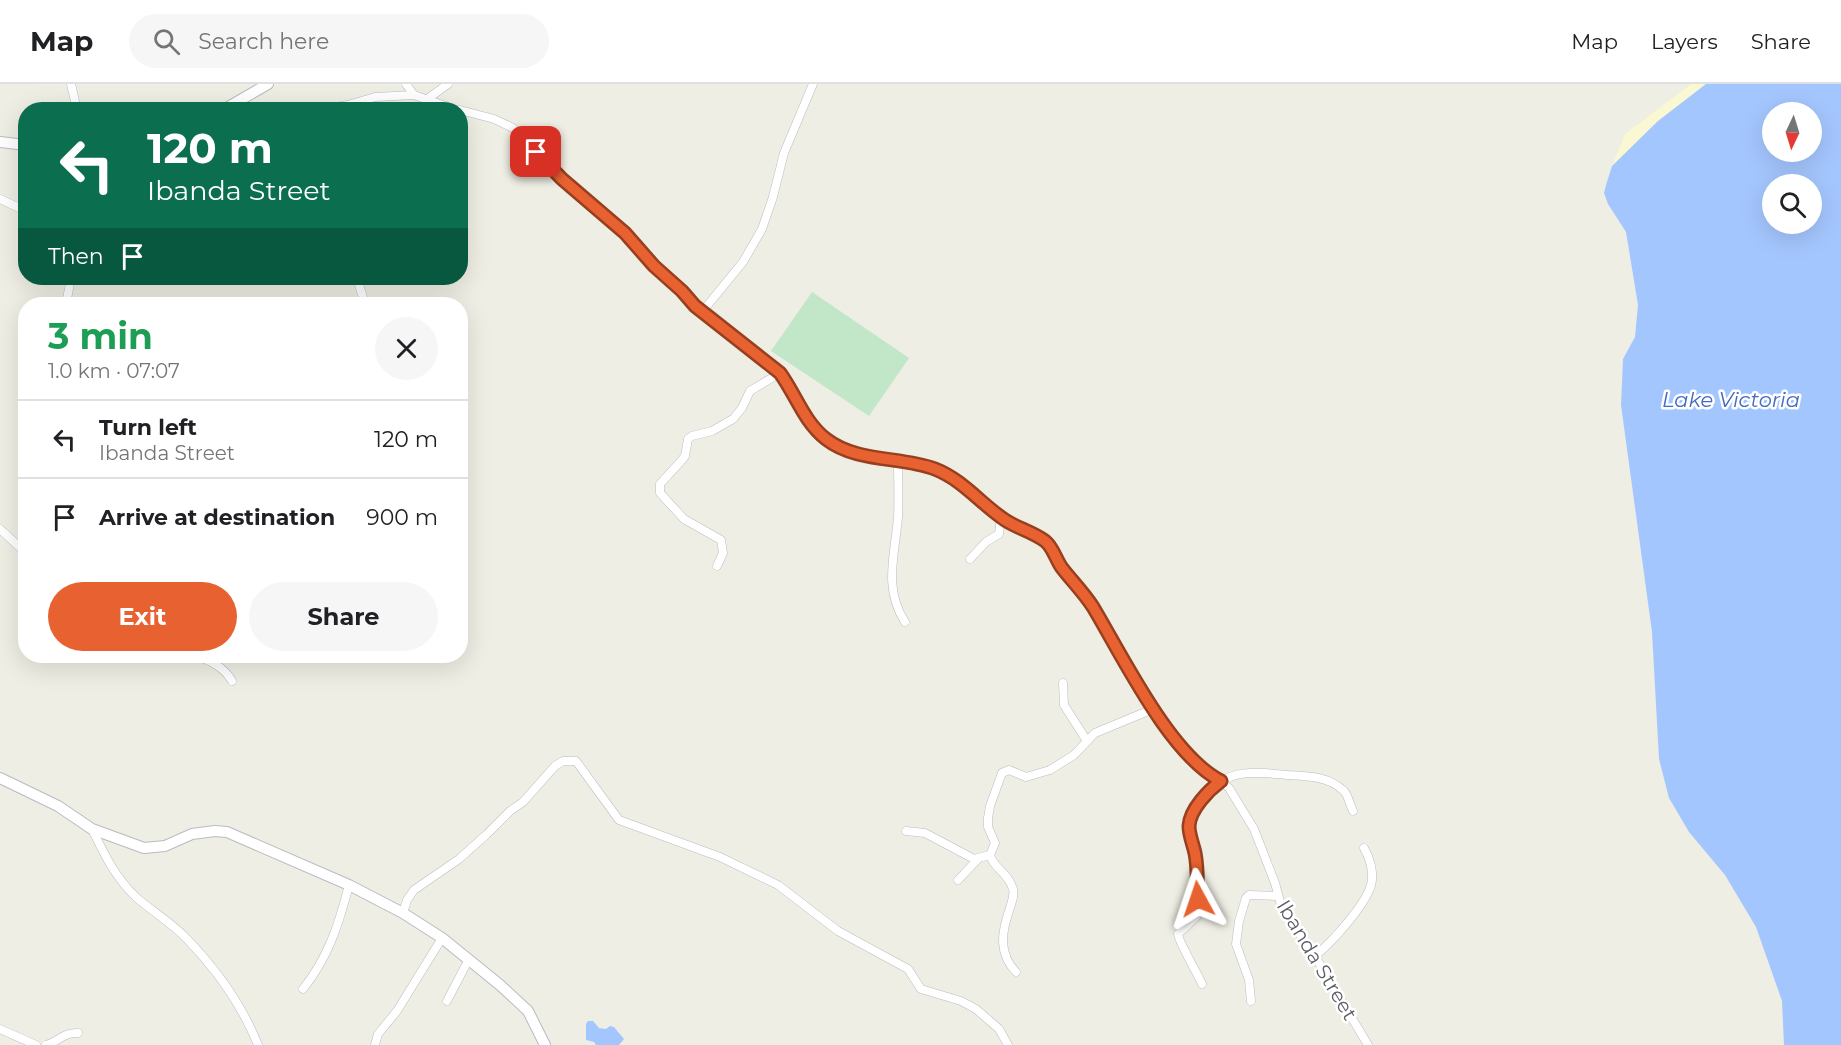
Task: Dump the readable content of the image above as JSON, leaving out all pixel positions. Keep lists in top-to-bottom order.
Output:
{
  "streets": {
    "street": ["Ibanda Street"]
  },
  "water": ["Lake Victoria"],
  "north": "bottom",
  "page": {
    "header": "Map",
    "search": "Search here",
    "nav": ["Map", "Layers", "Share"],
    "turn": ["120 m", "Ibanda Street"],
    "then": "Then",
    "heading": ["3 min", "1.0 km · 07:07"],
    "list": [
      {
        "name": "Turn left",
        "note": "Ibanda Street",
        "value": "120 m"
      },
      {
        "name": "Arrive at destination",
        "value": "900 m"
      }
    ],
    "buttons": ["Exit", "Share"]
  }
}
